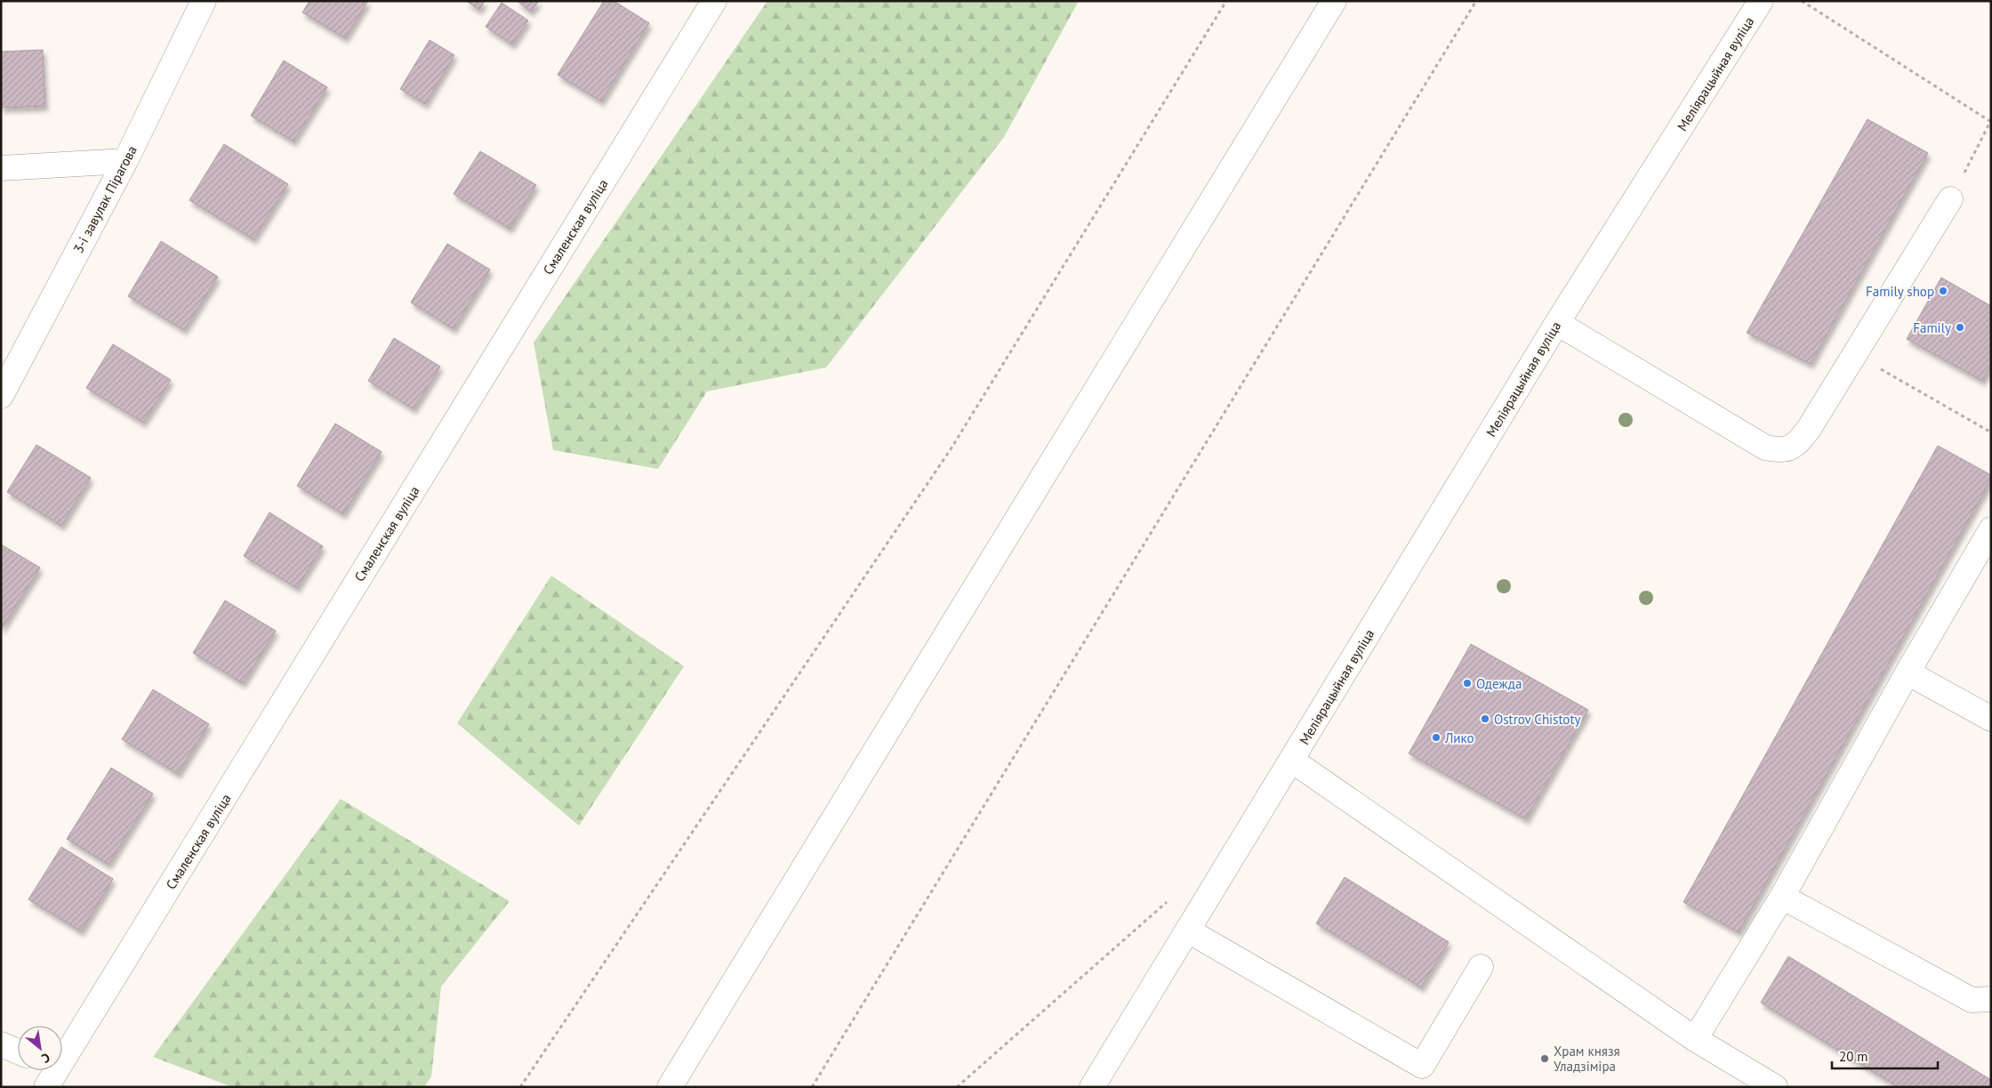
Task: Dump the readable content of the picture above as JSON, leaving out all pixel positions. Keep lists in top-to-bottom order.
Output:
{
  "streets": {
    "street": ["Меліярацыйная вуліца", "3-і завулак Пірагова", "Смаленская вуліца"]
  },
  "places": [
    "Family shop",
    "Family",
    "Одежда",
    "Ostrov Chistoty",
    "Лико",
    "Храм князя Уладзіміра"
  ],
  "scale_bar": "20 m",
  "north": "bottom right"
}
